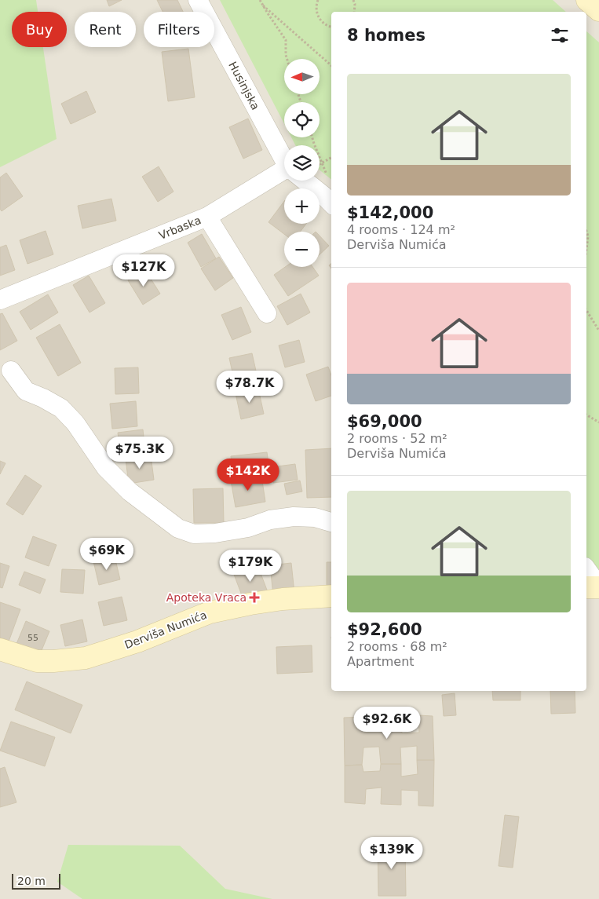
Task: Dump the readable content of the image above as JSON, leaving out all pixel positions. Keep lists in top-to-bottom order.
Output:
{
  "streets": {
    "main road": ["Derviša Numića"],
    "street": ["Husinjska", "Vrbaska"]
  },
  "places": {
    "health": ["Apoteka Vraca"]
  },
  "house_numbers": ["55"],
  "scale_bar": "20 m",
  "north": "left",
  "page": {
    "chip": ["Buy", "Rent", "Filters"],
    "heading": "8 homes",
    "map_buttons": ["+", "−"],
    "list": [
      {
        "name": "$142,000",
        "note": "4 rooms · 124 m² · Derviša Numića"
      },
      {
        "name": "$69,000",
        "note": "2 rooms · 52 m² · Derviša Numića"
      },
      {
        "name": "$92,600",
        "note": "2 rooms · 68 m² · Apartment"
      }
    ],
    "price": [
      "$127K",
      "$78.7K",
      "$75.3K",
      "$142K",
      "$69K",
      "$179K",
      "$92.6K",
      "$139K"
    ],
    "scale": "20 m"
  }
}
